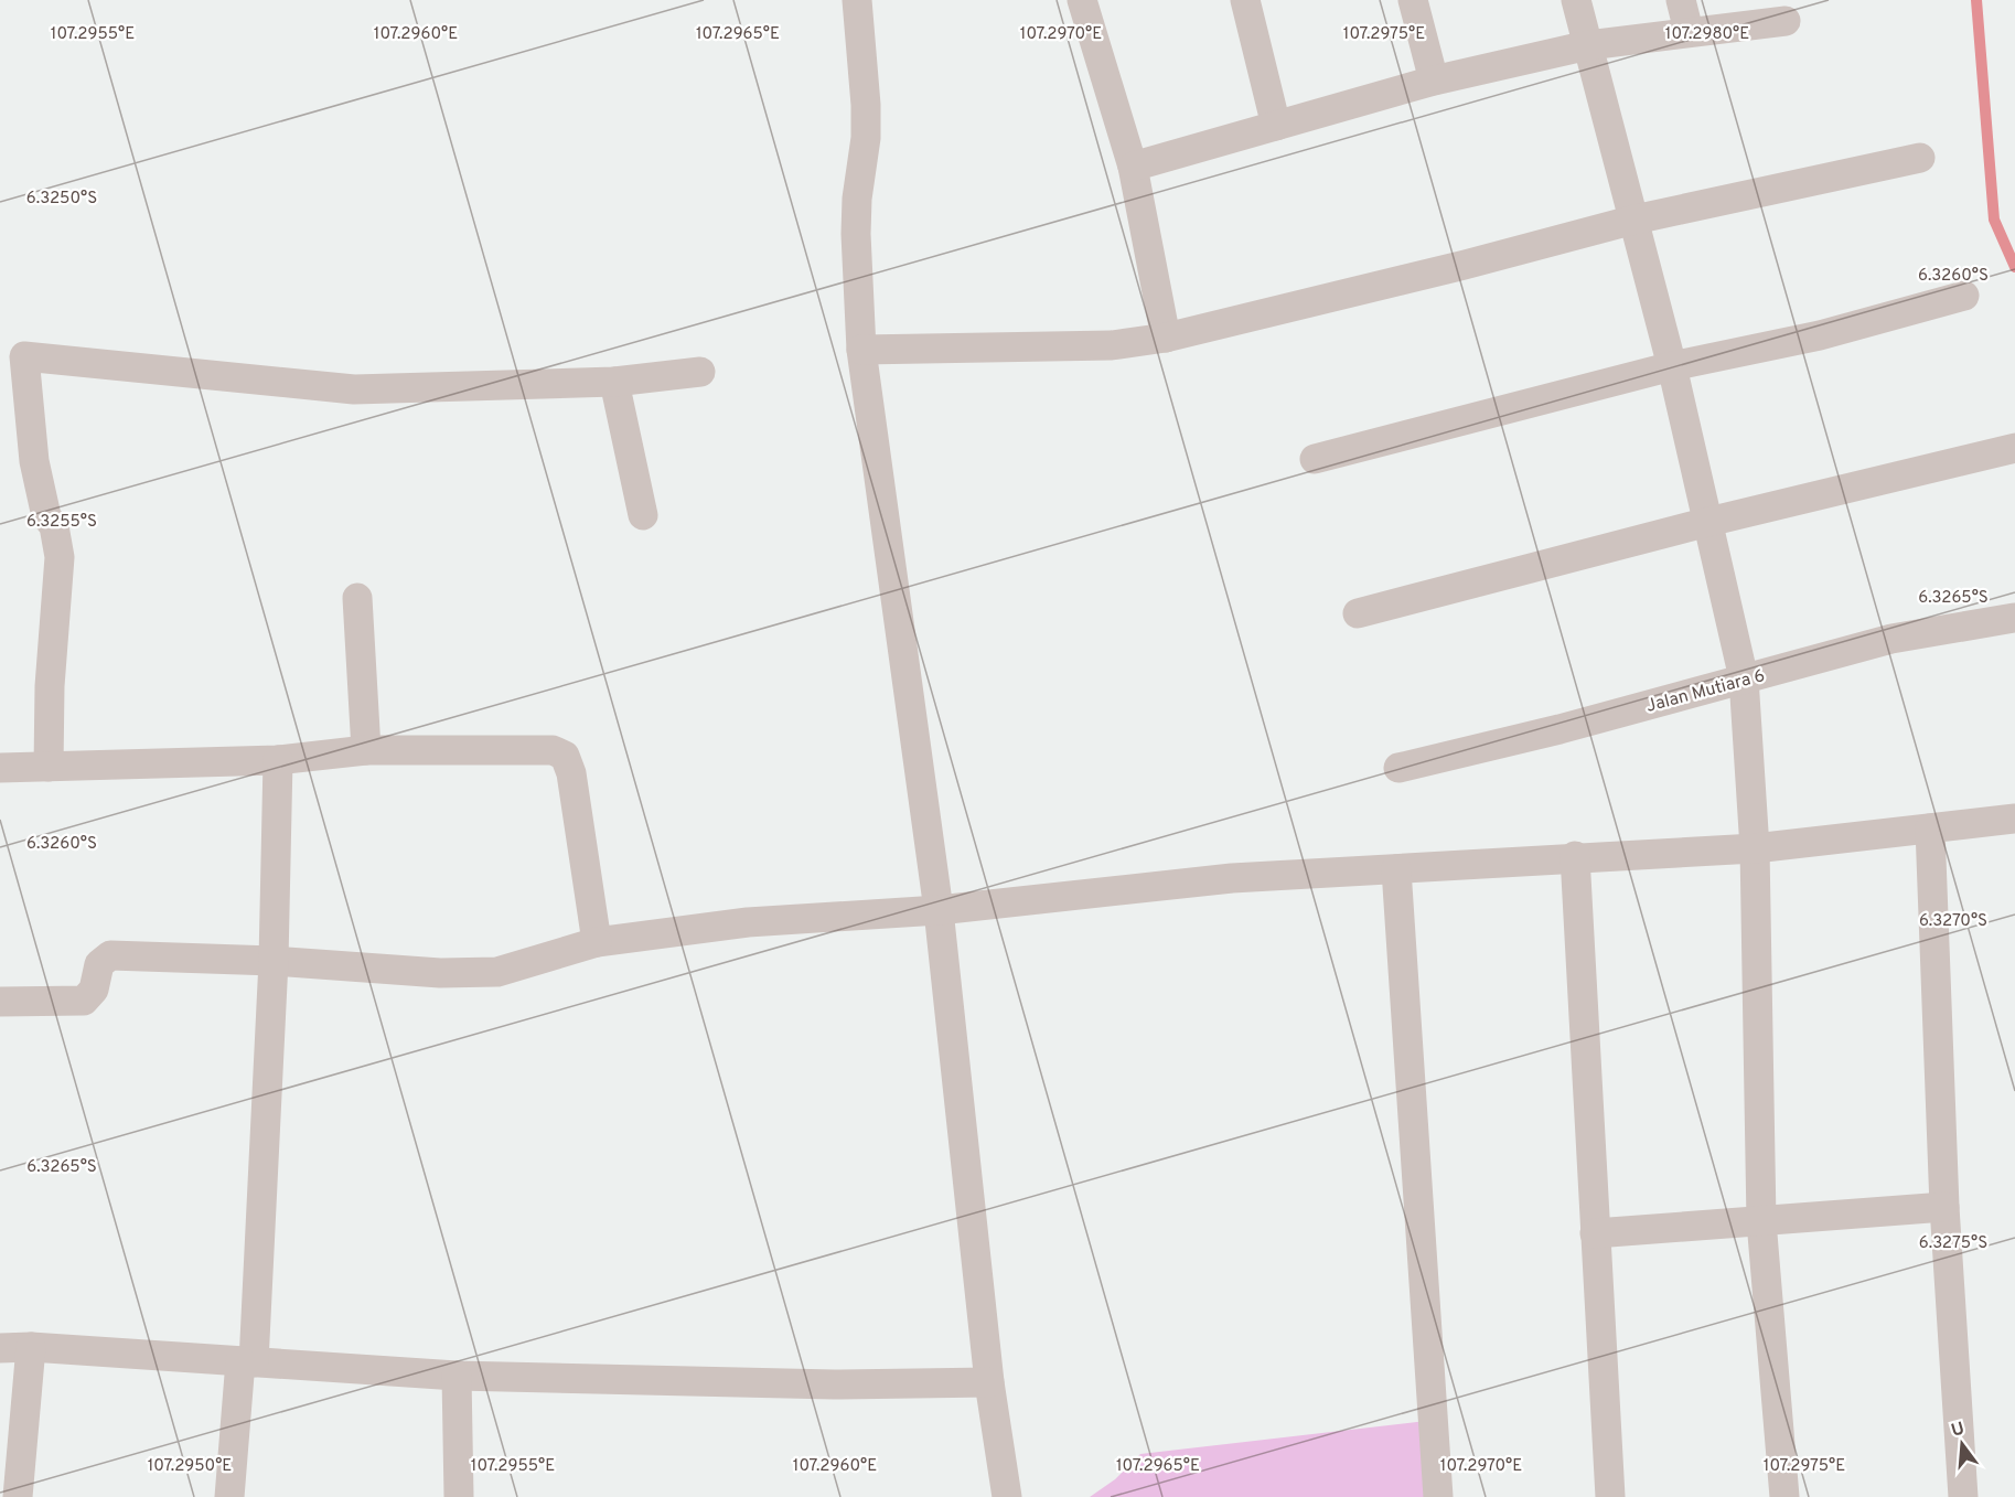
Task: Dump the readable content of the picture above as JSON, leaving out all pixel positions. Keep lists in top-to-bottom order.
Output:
{
  "streets": {
    "street": ["Jalan Mutiara 6"]
  },
  "north": "top",
  "coordinates": [
    "107.2955°E",
    "107.2960°E",
    "107.2965°E",
    "107.2970°E",
    "107.2975°E",
    "107.2980°E",
    "6.3250°S",
    "6.3260°S",
    "6.3255°S",
    "6.3265°S",
    "6.3270°S",
    "6.3275°S",
    "107.2950°E"
  ]
}
